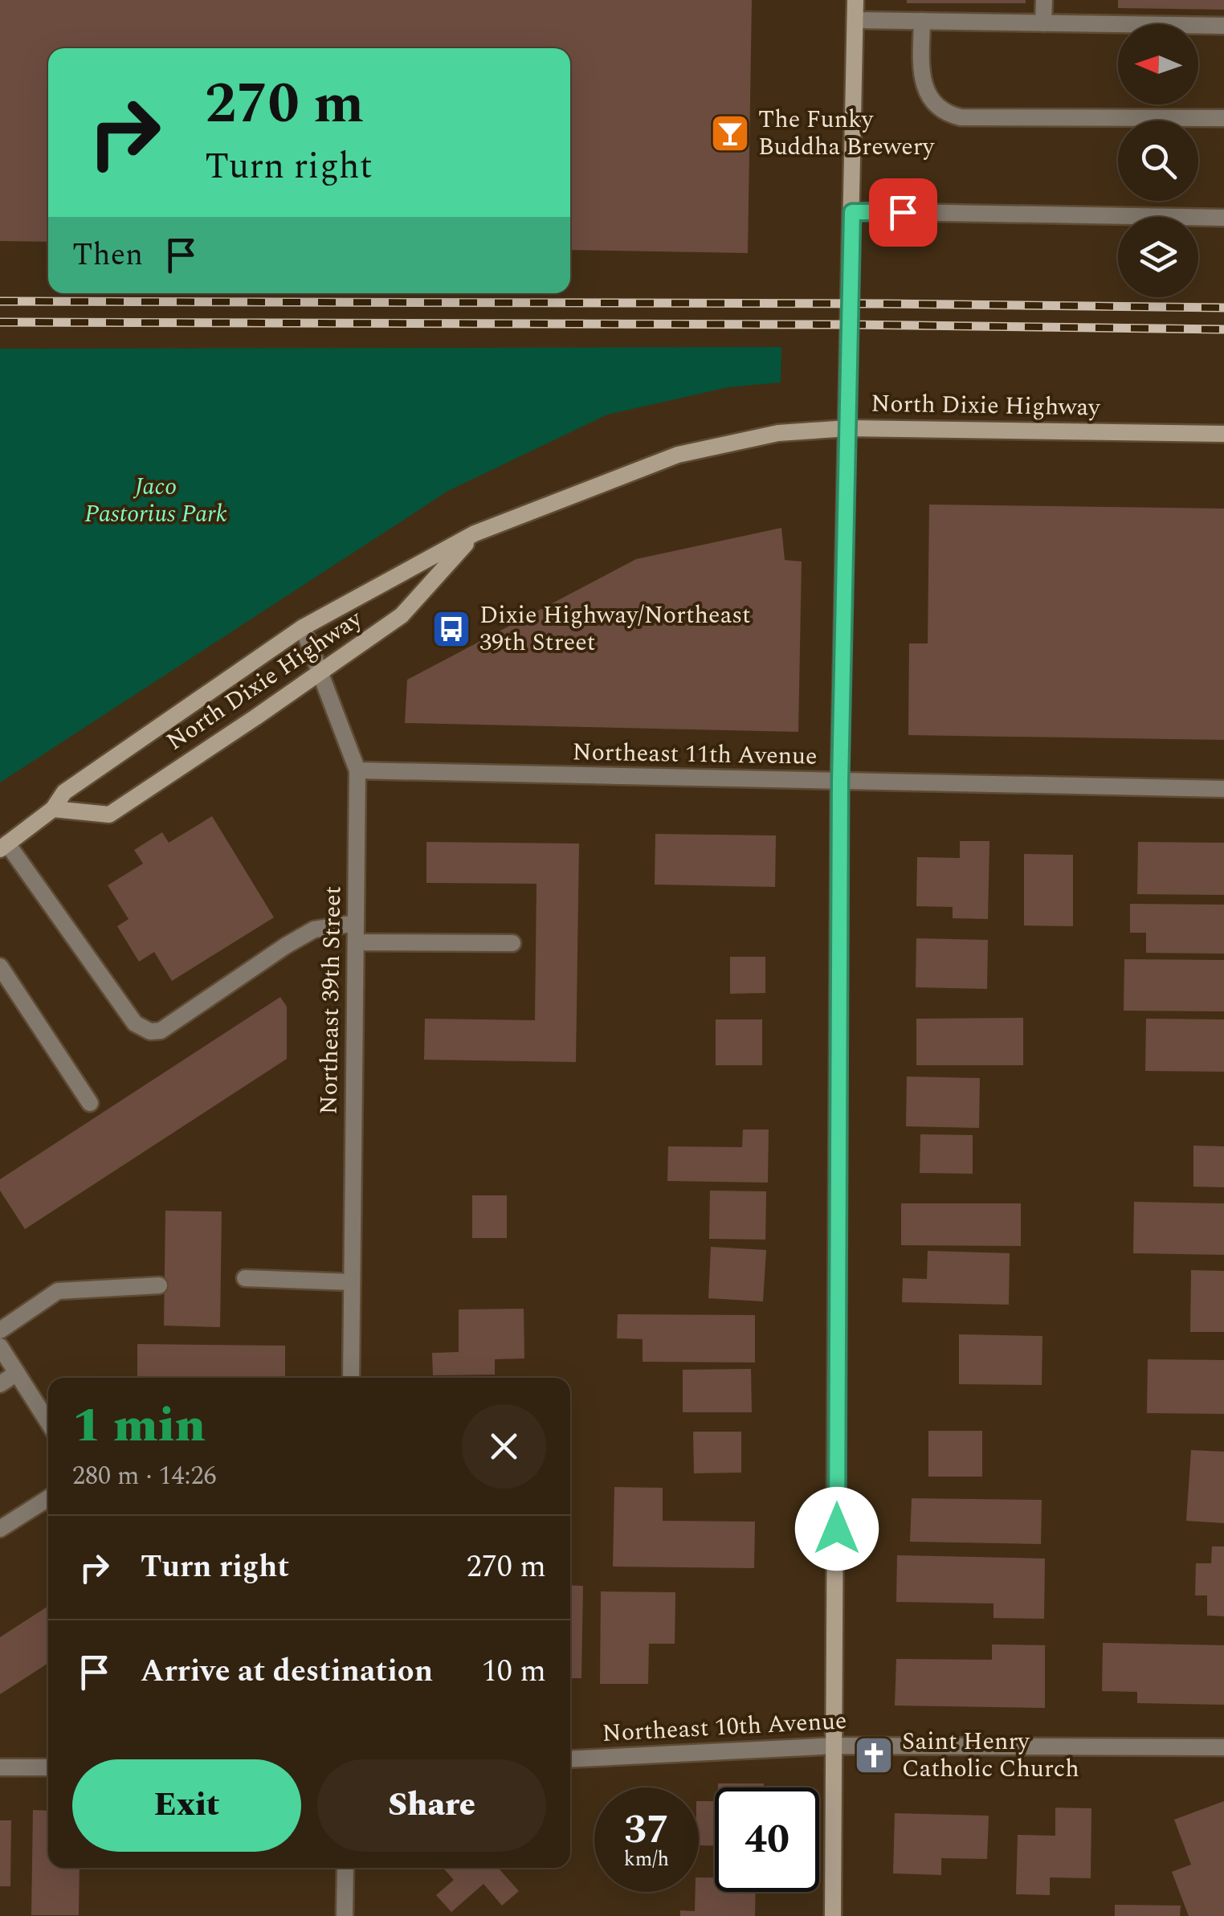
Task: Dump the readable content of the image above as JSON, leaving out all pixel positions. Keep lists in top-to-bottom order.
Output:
{
  "streets": {
    "street": [
      "North Dixie Highway",
      "Northeast 11th Avenue",
      "Northeast 39th Street",
      "Northeast 10th Avenue"
    ]
  },
  "crossings": [
    ["North Dixie Highway", "Northeast 39th Street"],
    ["Northeast 11th Avenue", "Northeast 39th Street"]
  ],
  "parks": ["Jaco Pastorius Park"],
  "places": {
    "bar": ["The Funky Buddha Brewery"],
    "bus stop": ["Dixie Highway/Northeast 39th Street"],
    "church": ["Saint Henry Catholic Church"]
  },
  "north": "left",
  "page": {
    "turn": ["270 m", "Turn right"],
    "then": "Then",
    "heading": ["1 min", "280 m · 14:26"],
    "list": [
      {
        "name": "Turn right",
        "value": "270 m"
      },
      {
        "name": "Arrive at destination",
        "value": "10 m"
      }
    ],
    "buttons": ["Exit", "Share"],
    "speed": "37 km/h",
    "limit": "40"
  }
}
